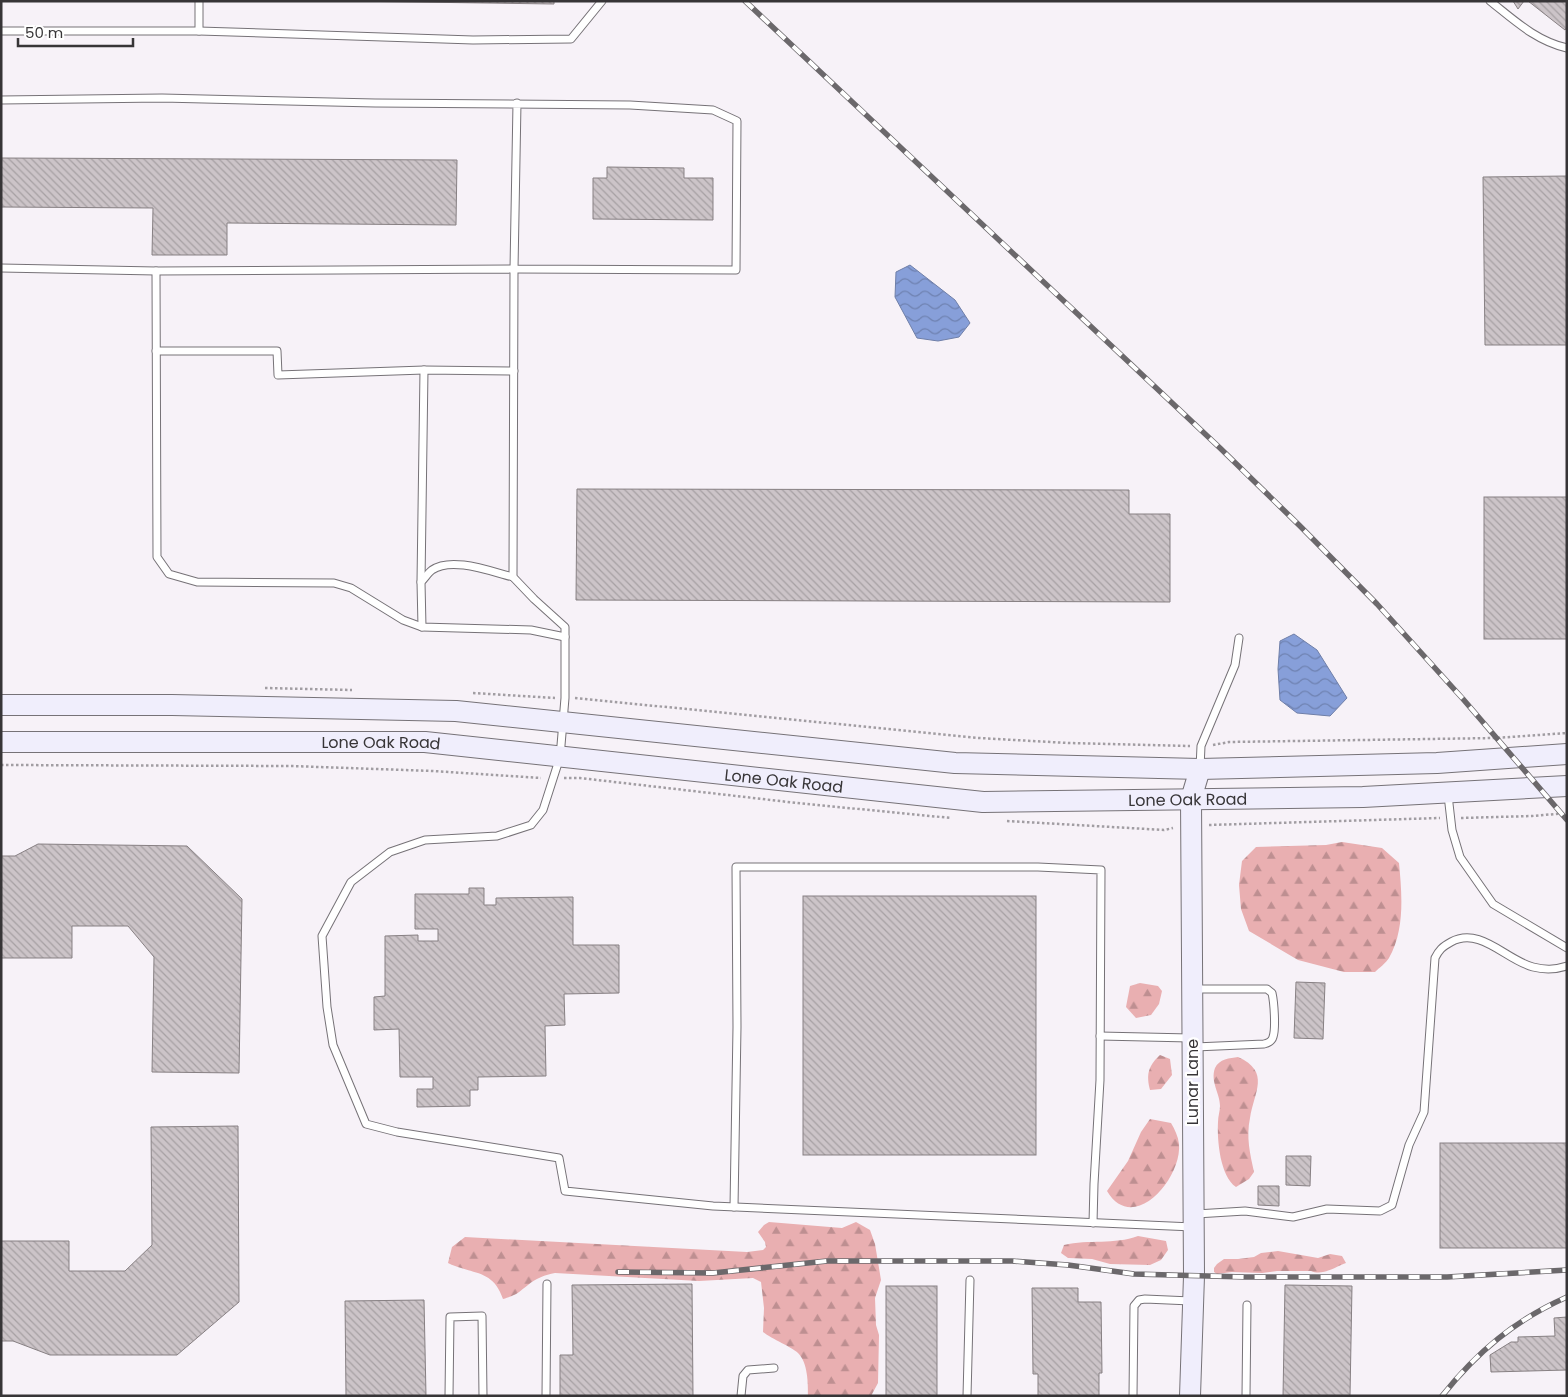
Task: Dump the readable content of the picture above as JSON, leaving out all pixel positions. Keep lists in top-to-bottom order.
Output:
{
  "streets": {
    "main road": ["Lone Oak Road", "Lunar Lane"]
  },
  "crossings": [
    ["Lone Oak Road", "Lunar Lane"]
  ],
  "scale_bar": "50 m"
}
